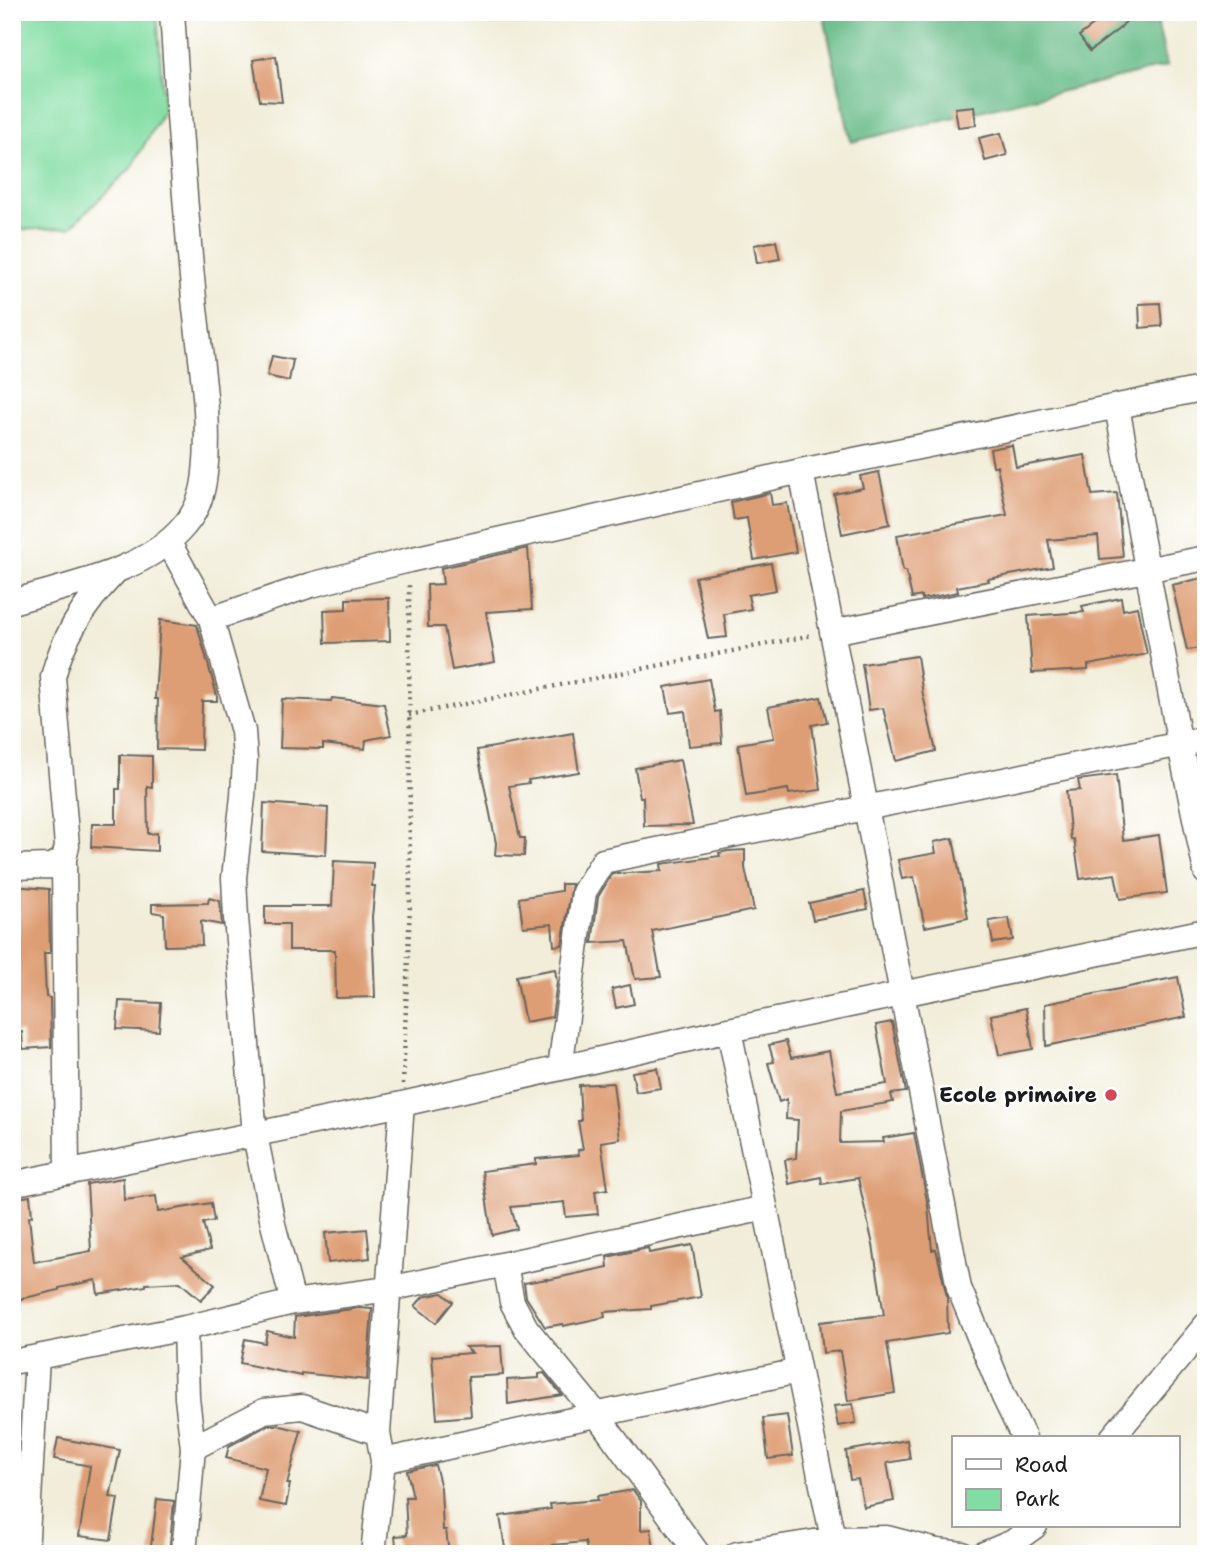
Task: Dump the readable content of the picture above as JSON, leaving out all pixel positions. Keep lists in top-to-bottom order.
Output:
{
  "places": ["Ecole primaire"],
  "legend": ["Road", "Park"]
}
